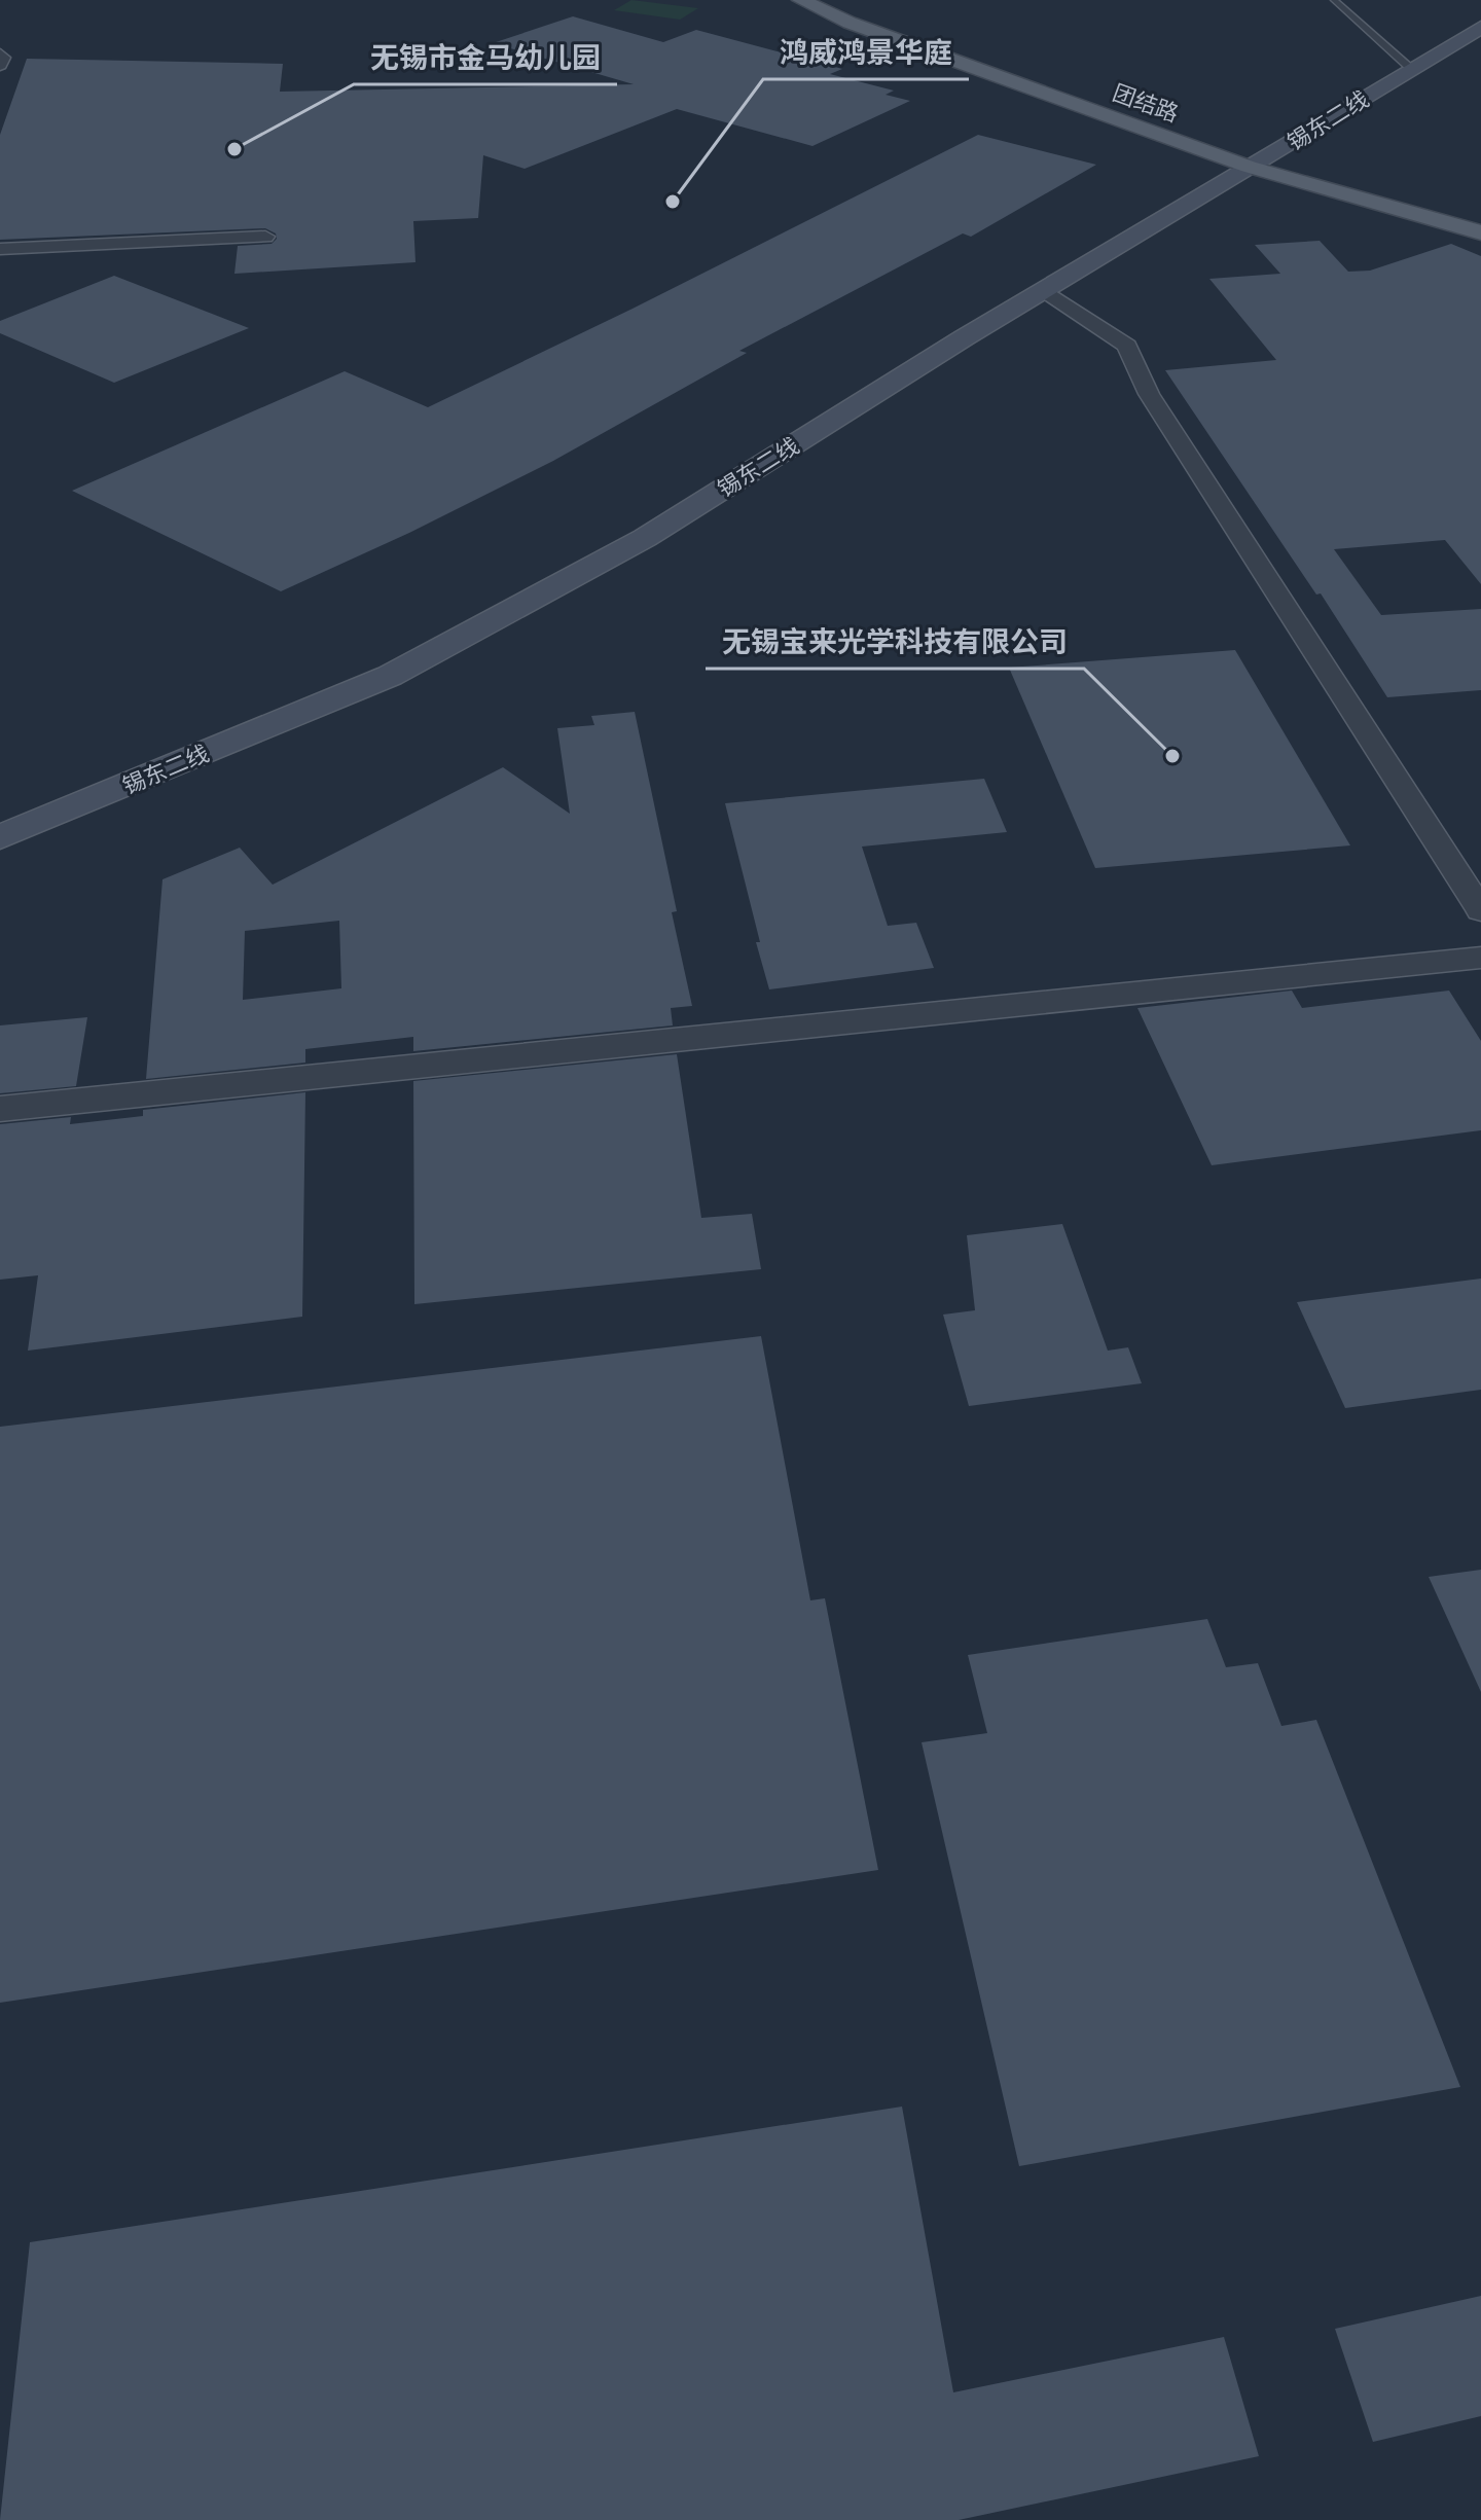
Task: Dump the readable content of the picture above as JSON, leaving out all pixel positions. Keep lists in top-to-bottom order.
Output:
{
  "streets": {
    "main road": ["团结路", "锡东二线"]
  },
  "crossings": [
    ["团结路", "锡东二线"]
  ],
  "places": ["无锡市金马幼儿园", "鸿威鸿景华庭", "无锡宝来光学科技有限公司"]
}
